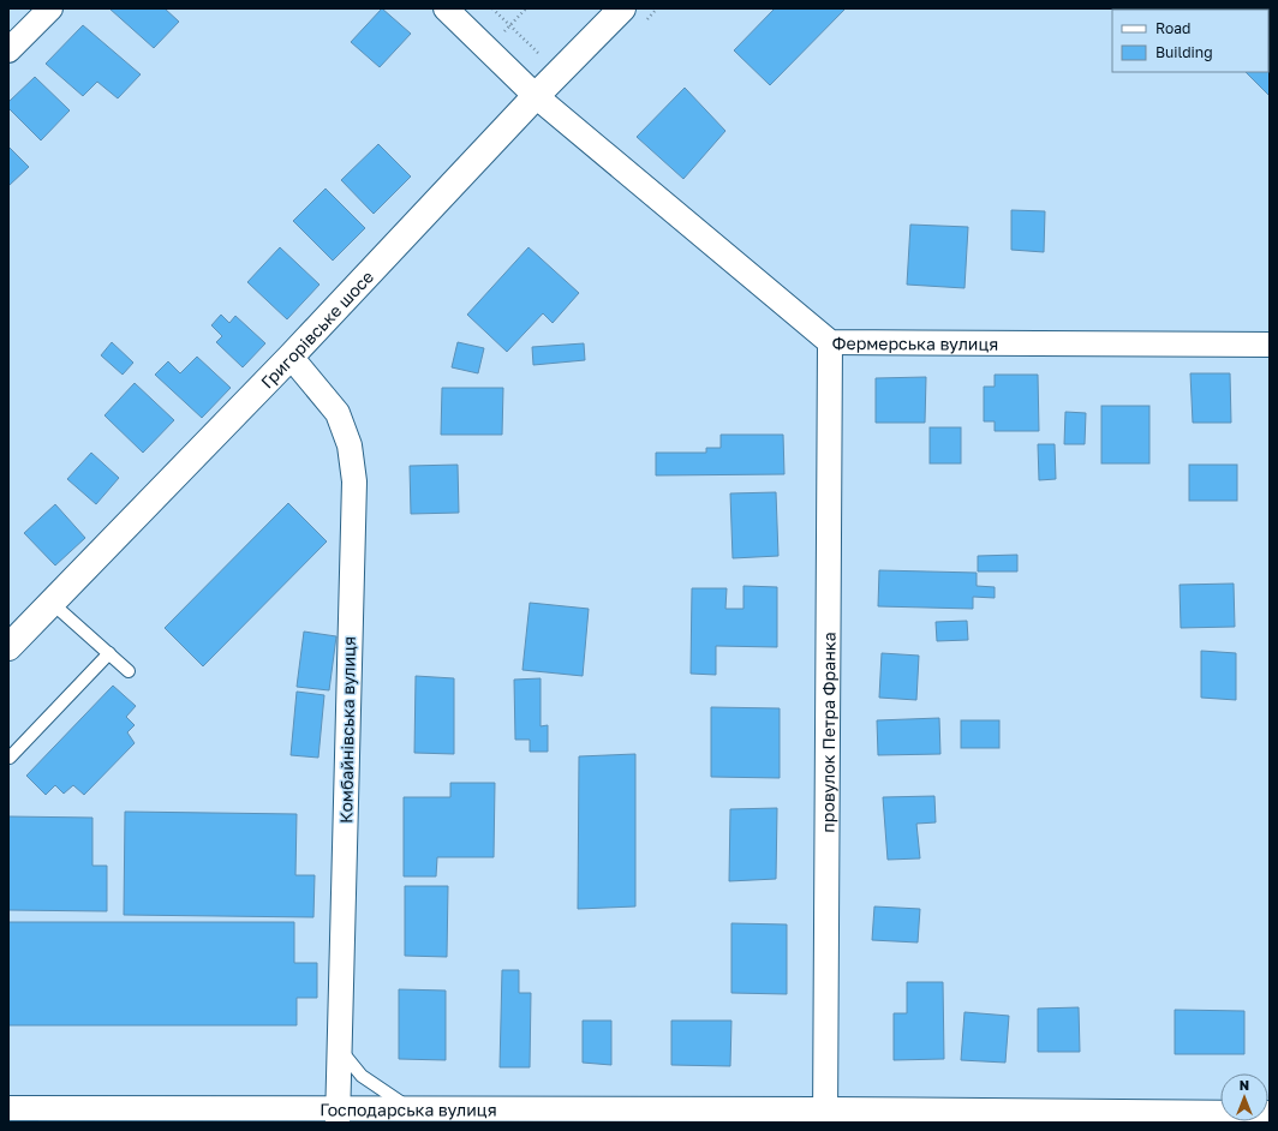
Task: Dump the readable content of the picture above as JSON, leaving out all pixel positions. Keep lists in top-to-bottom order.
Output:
{
  "streets": {
    "street": [
      "Григорівське шосе",
      "Фермерська вулиця",
      "Комбайнівська вулиця",
      "провулок Петра Франка",
      "Господарська вулиця"
    ]
  },
  "crossings": [
    ["Григорівське шосе", "Фермерська вулиця"],
    ["Григорівське шосе", "Комбайнівська вулиця"],
    ["Фермерська вулиця", "провулок Петра Франка"],
    ["Комбайнівська вулиця", "Господарська вулиця"],
    ["провулок Петра Франка", "Господарська вулиця"]
  ],
  "legend": ["Road", "Building"],
  "north": "top"
}
